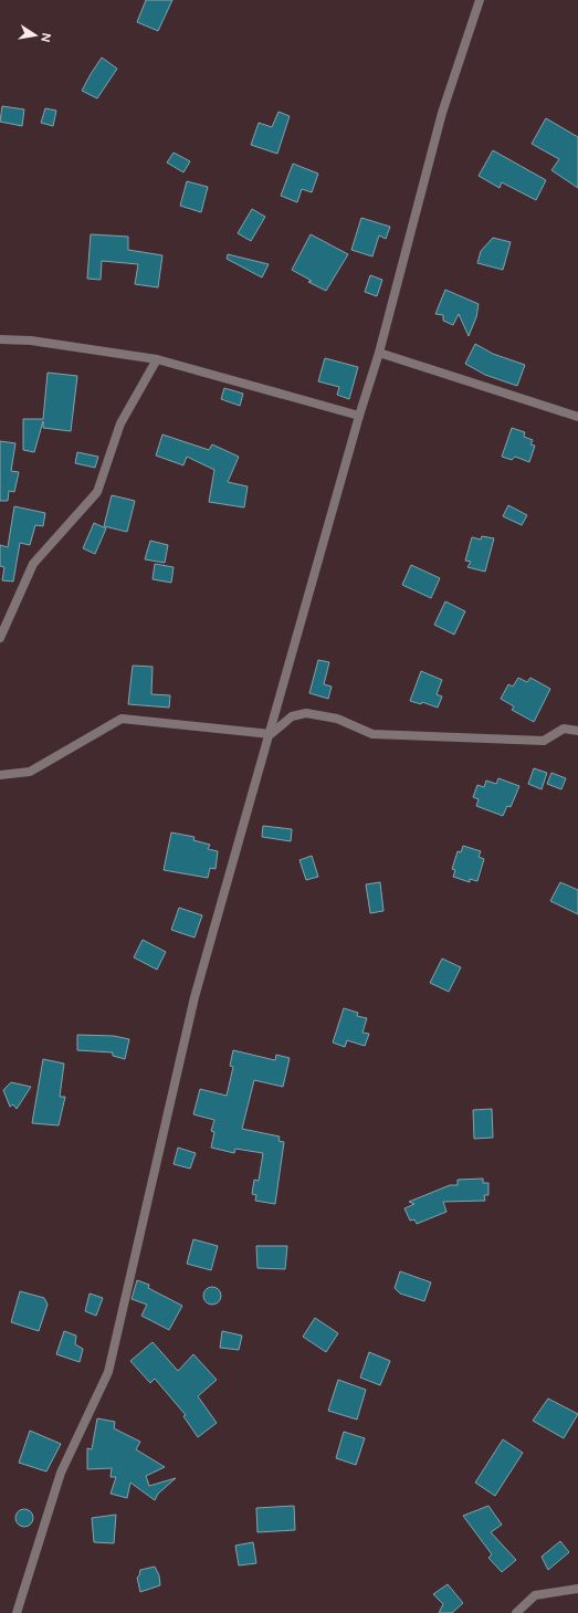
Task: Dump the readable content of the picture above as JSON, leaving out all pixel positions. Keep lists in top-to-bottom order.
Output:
{
  "north": "right"
}
